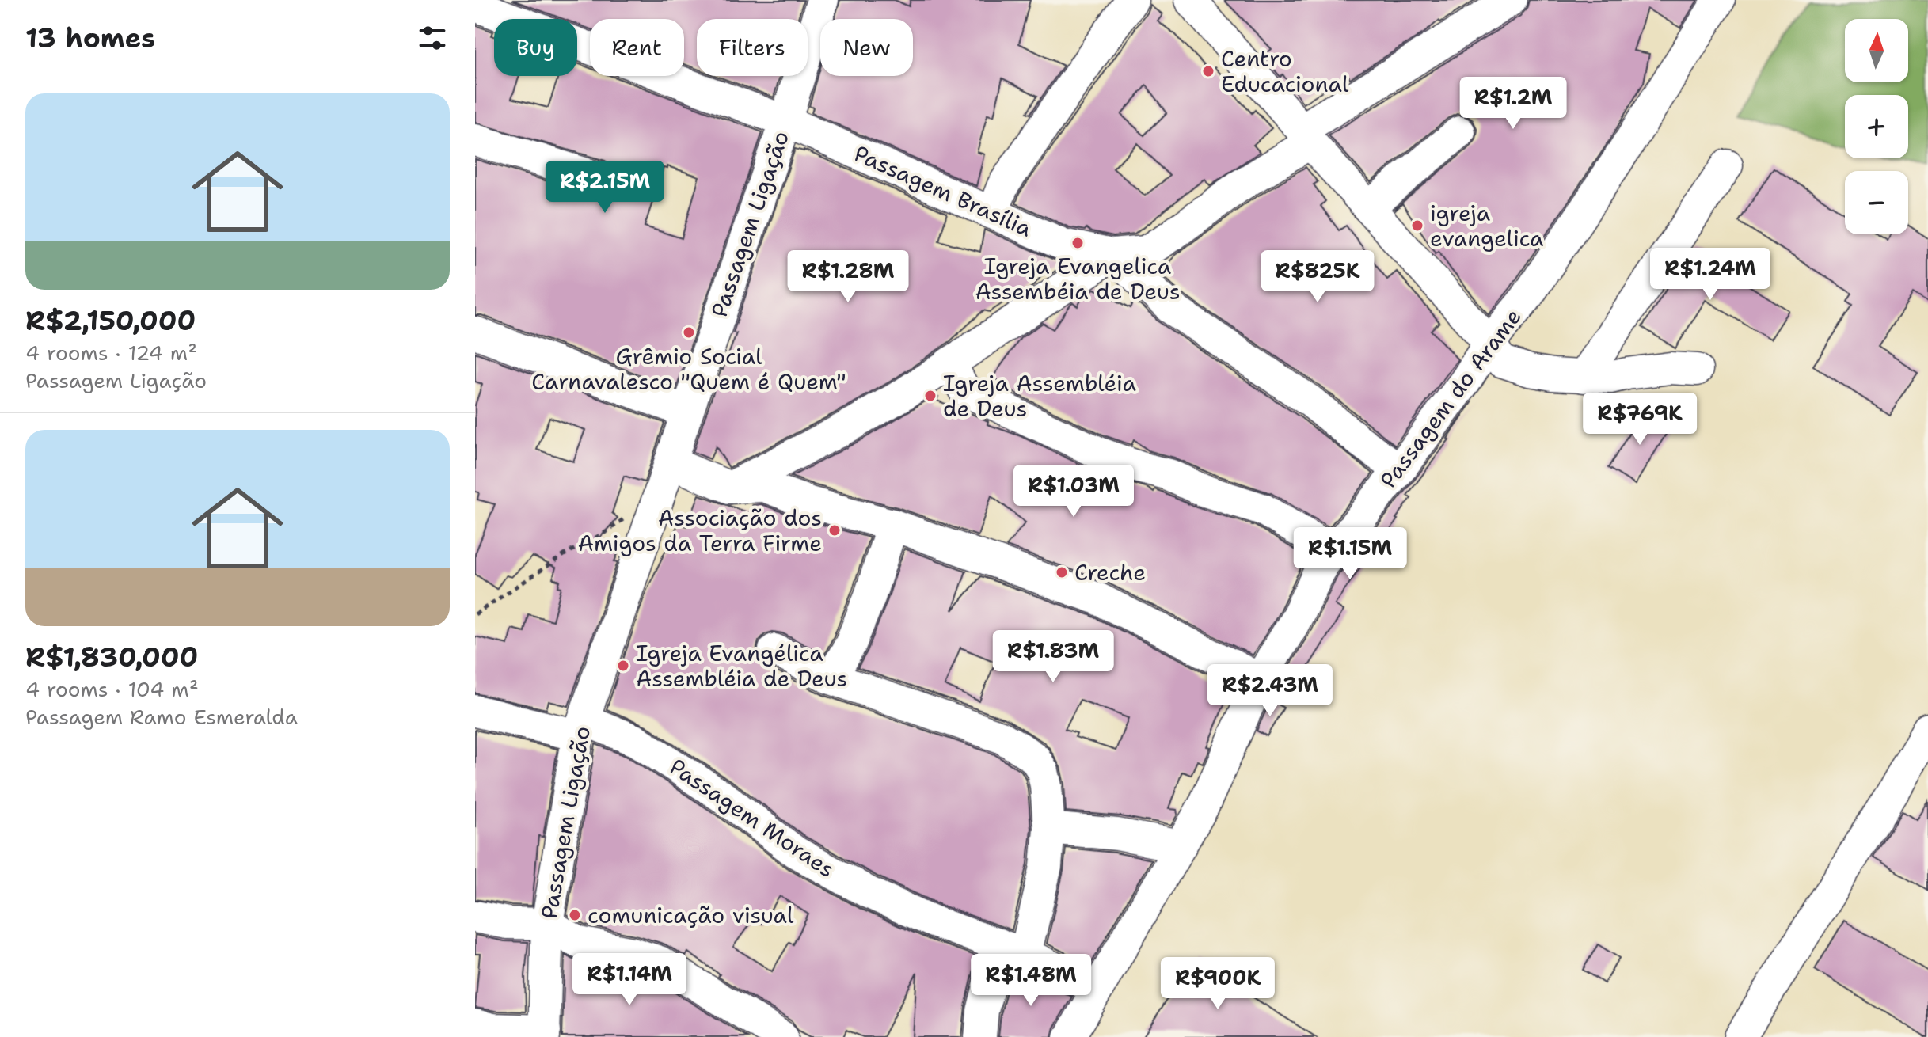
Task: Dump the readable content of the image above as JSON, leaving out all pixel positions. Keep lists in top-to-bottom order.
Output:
{
  "streets": {
    "street": [
      "Passagem Brasília",
      "Passagem Ligação",
      "Passagem do Arame",
      "Passagem Moraes"
    ]
  },
  "crossings": [
    ["Passagem Brasília", "Passagem Ligação"],
    ["Passagem Ligação", "Passagem Moraes"],
    ["Passagem do Arame", "Passagem Moraes"]
  ],
  "places": [
    "Centro Educacional",
    "igreja evangelica",
    "Igreja Evangelica Assembéia de Deus",
    "Grêmio Social Carnavalesco \"Quem é Quem\"",
    "Igreja Assembléia de Deus",
    "Associação dos Amigos da Terra Firme",
    "Creche",
    "Igreja Evangélica Assembléia de Deus",
    "comunicação visual"
  ],
  "north": "top",
  "page": {
    "heading": "13 homes",
    "map_buttons": ["+", "−"],
    "chip": [
      "Buy",
      "Rent",
      "Filters",
      "New"
    ],
    "list": [
      {
        "name": "R$2,150,000",
        "note": "4 rooms · 124 m² · Passagem Ligação"
      },
      {
        "name": "R$1,830,000",
        "note": "4 rooms · 104 m² · Passagem Ramo Esmeralda"
      }
    ],
    "price": [
      "R$1.2M",
      "R$2.15M",
      "R$1.24M",
      "R$1.28M",
      "R$825K",
      "R$769K",
      "R$1.03M",
      "R$1.15M",
      "R$1.83M",
      "R$2.43M",
      "R$1.14M",
      "R$1.48M",
      "R$900K"
    ]
  }
}
